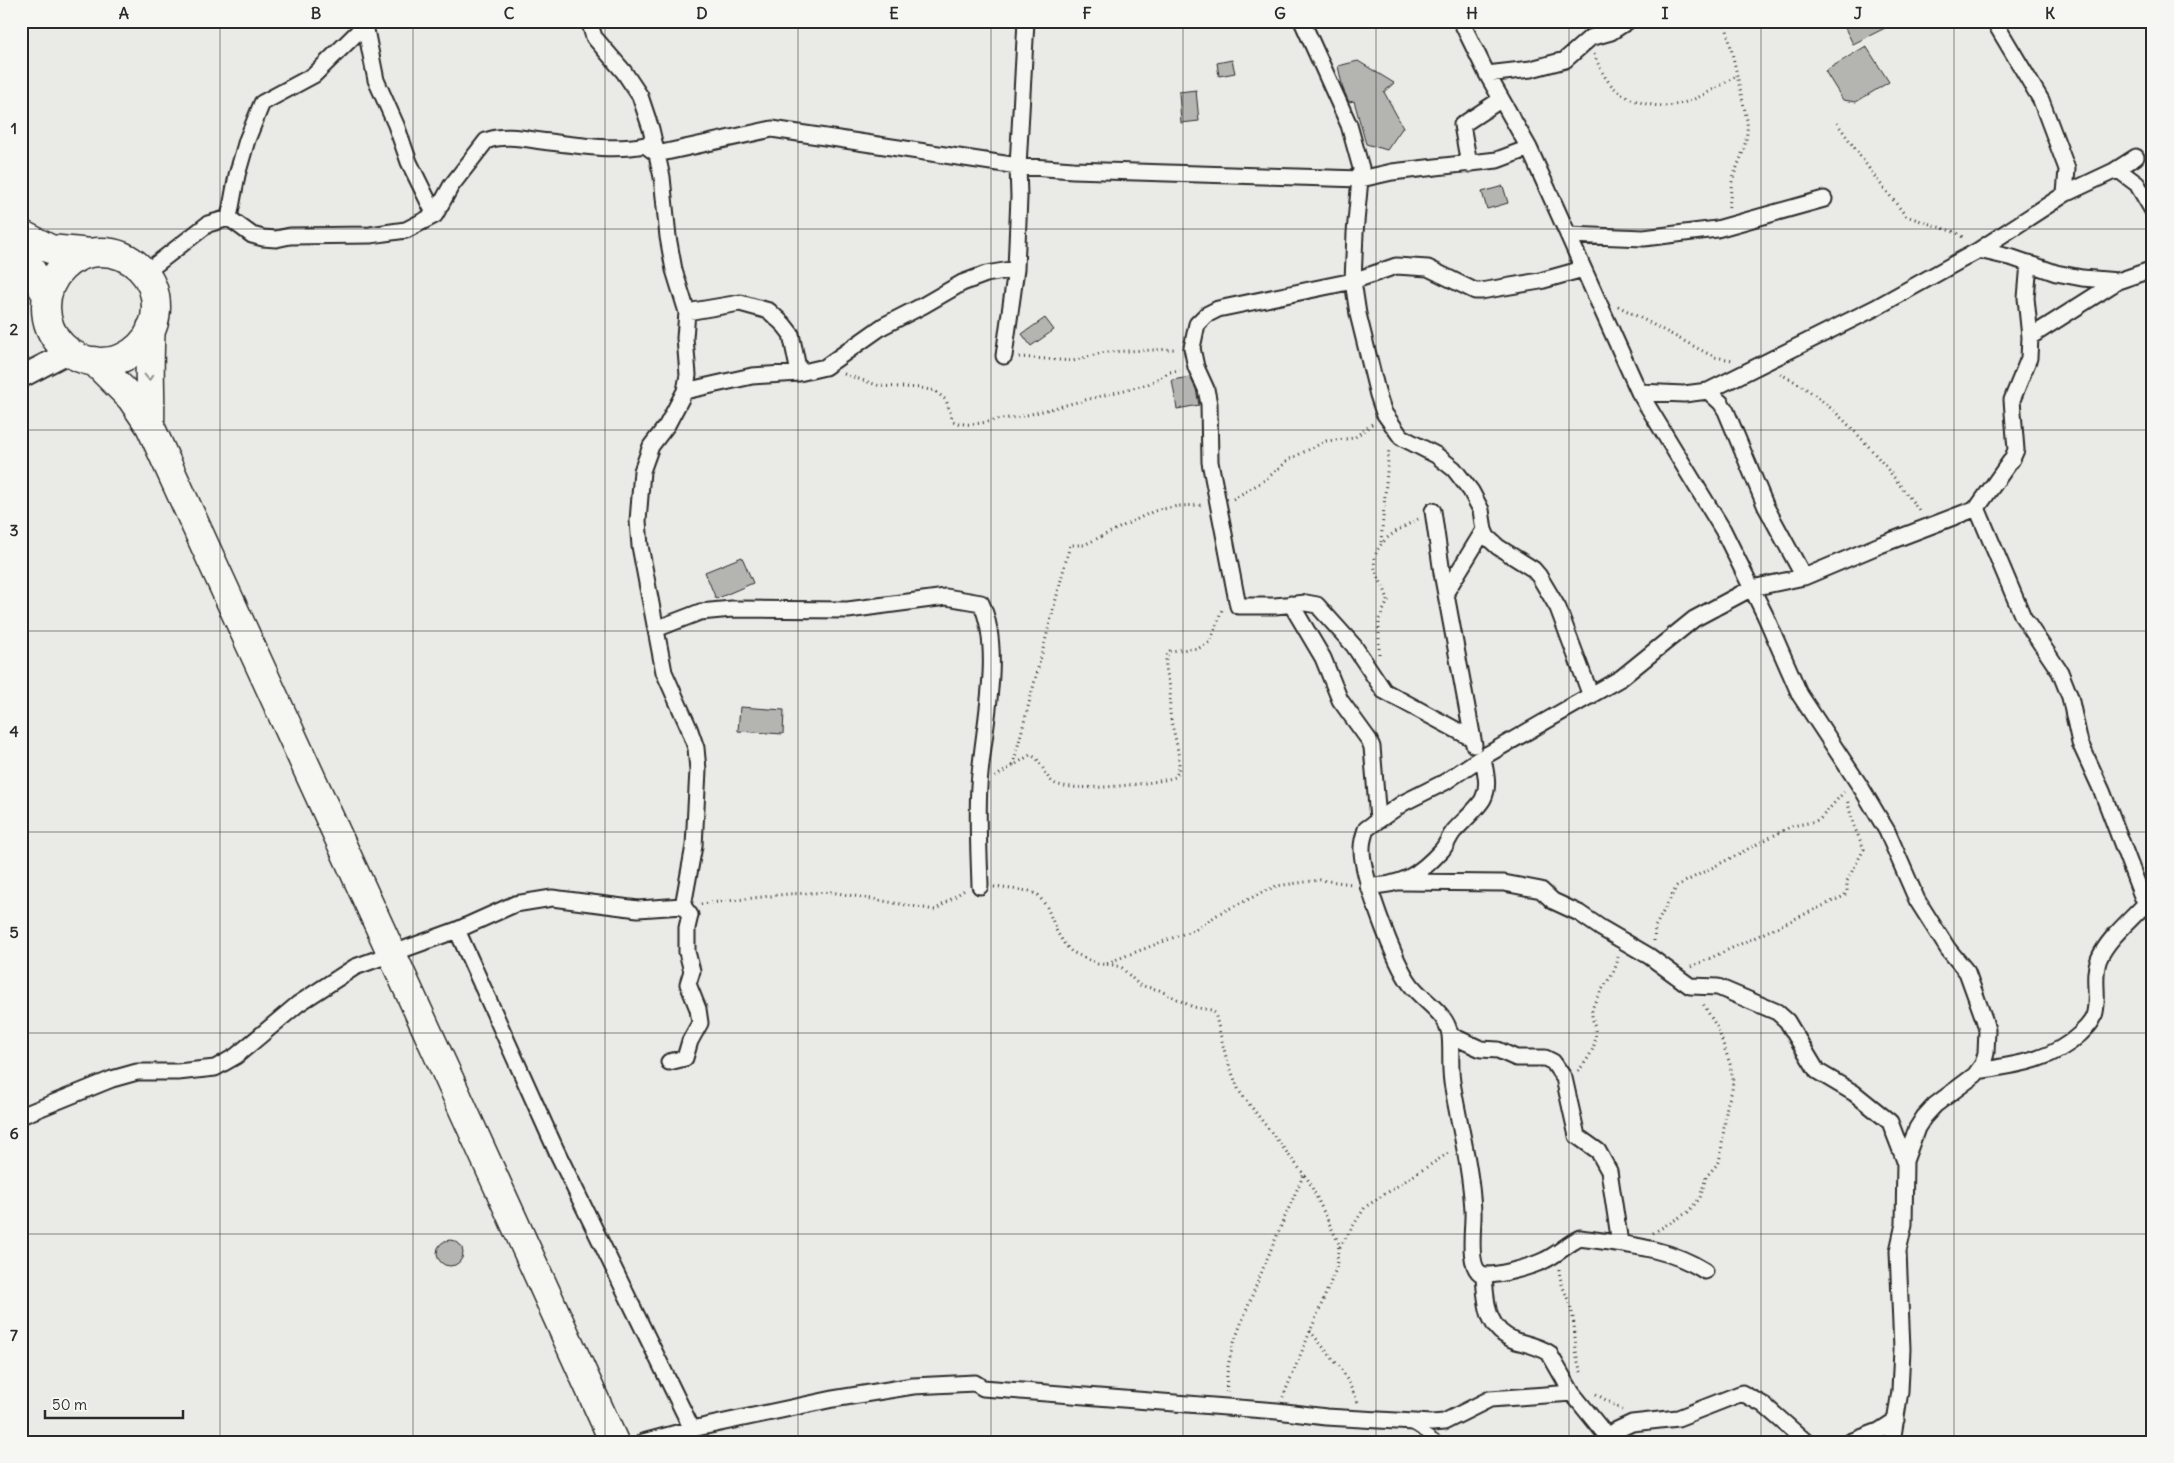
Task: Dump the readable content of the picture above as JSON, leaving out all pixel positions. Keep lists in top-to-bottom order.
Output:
{
  "scale_bar": "50 m",
  "grid": {
    "columns": [
      "A",
      "B",
      "C",
      "D",
      "E",
      "F",
      "G",
      "H",
      "I",
      "J",
      "K"
    ],
    "rows": [
      "1",
      "2",
      "3",
      "4",
      "5",
      "6",
      "7"
    ]
  }
}
